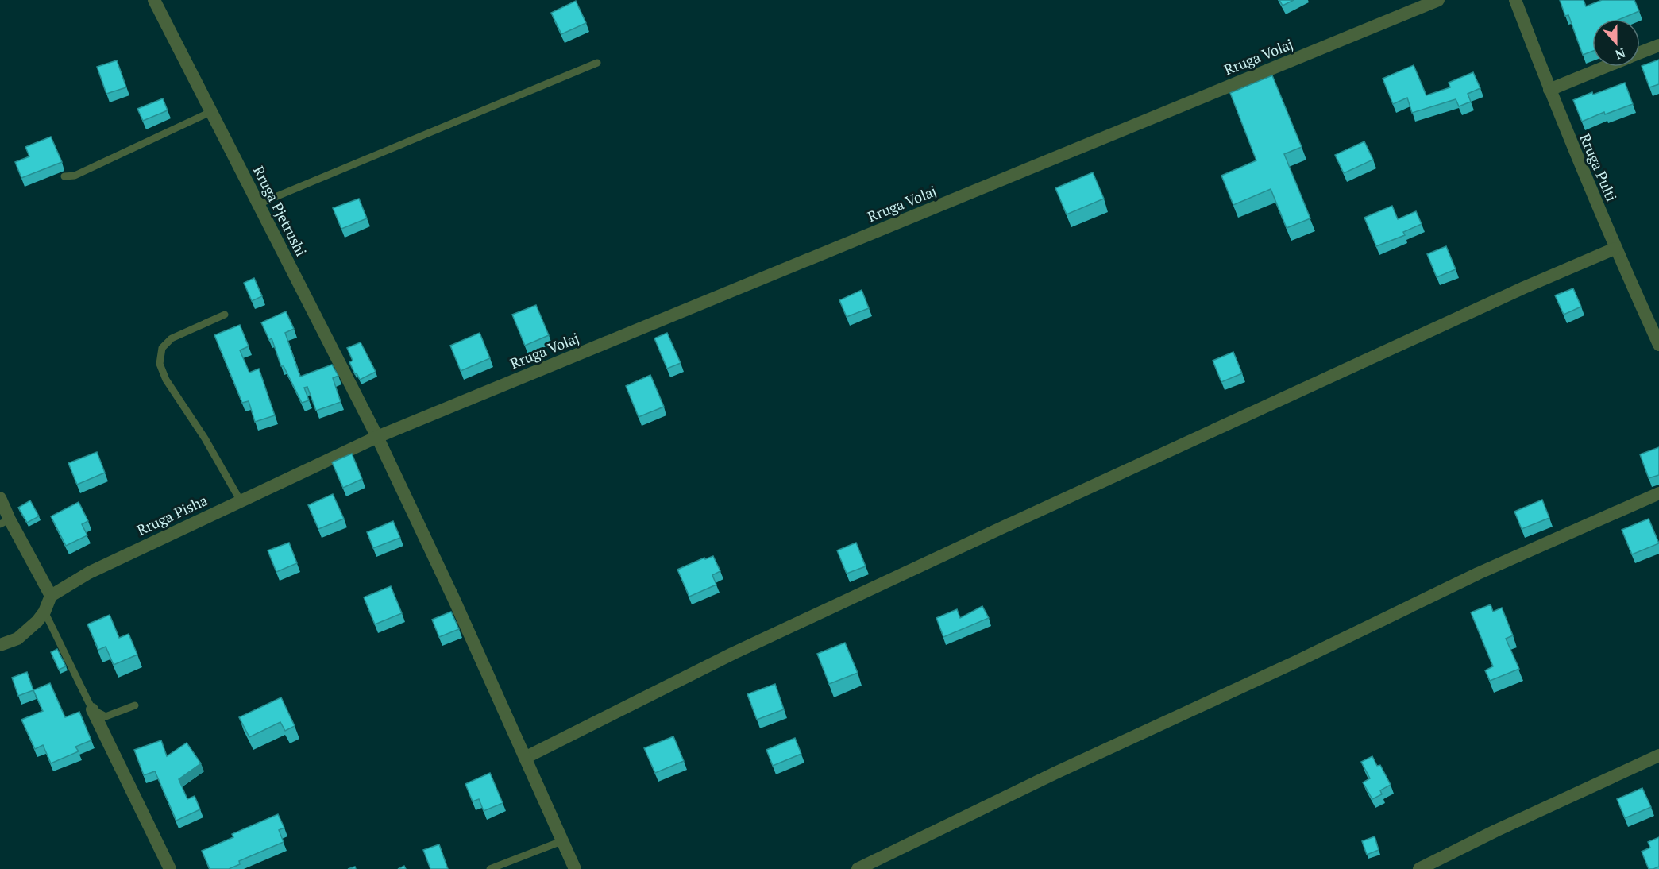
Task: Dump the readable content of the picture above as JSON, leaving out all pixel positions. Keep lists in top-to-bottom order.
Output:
{
  "streets": {
    "street": [
      "Rruga Volaj",
      "Rruga Pulti",
      "Rruga Pjetrushi",
      "Rruga Pisha"
    ]
  },
  "crossings": [
    ["Rruga Volaj", "Rruga Pjetrushi"],
    ["Rruga Volaj", "Rruga Pisha"],
    ["Rruga Pjetrushi", "Rruga Pisha"]
  ],
  "north": "bottom"
}
